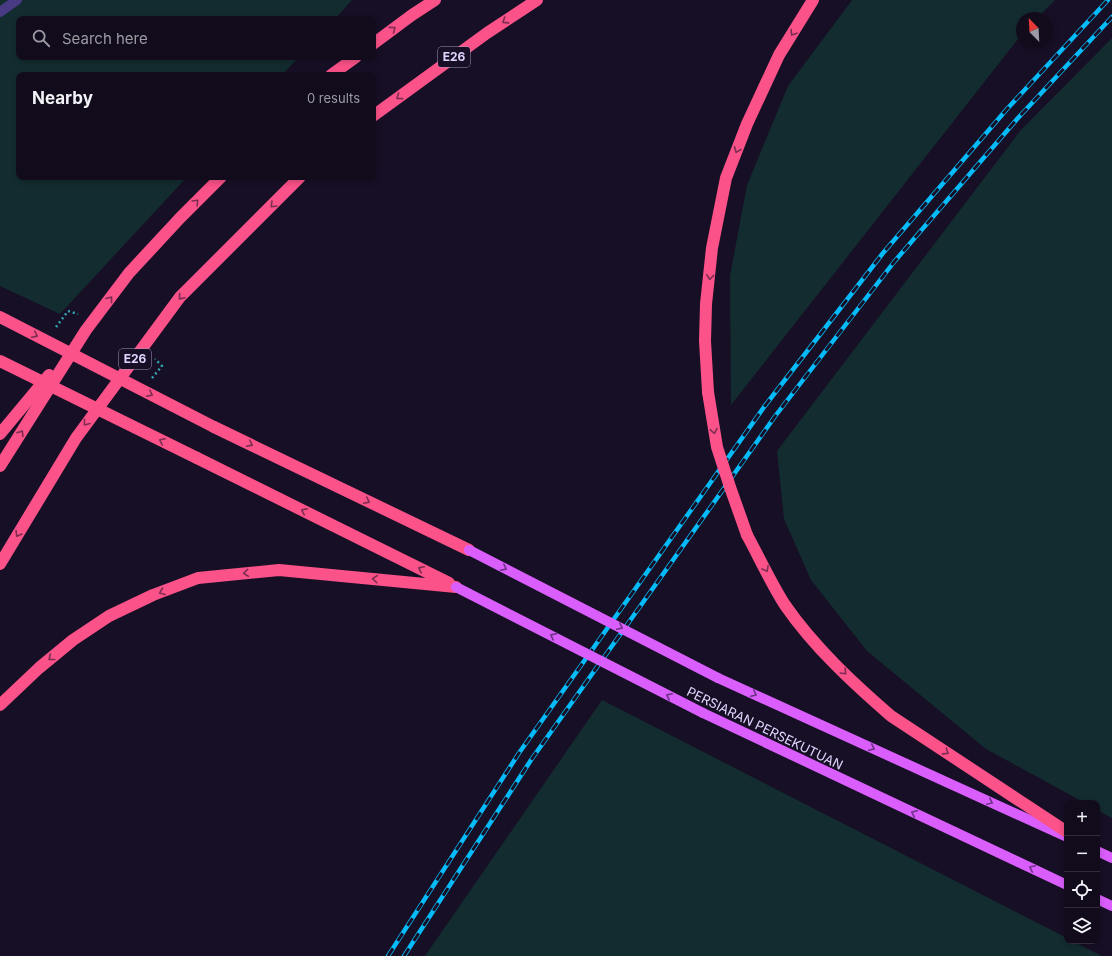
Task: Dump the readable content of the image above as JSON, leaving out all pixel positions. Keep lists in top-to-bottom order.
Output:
{
  "streets": {
    "highway": ["E26"],
    "main road": ["PERSIARAN PERSEKUTUAN"]
  },
  "north": "top left",
  "page": {
    "search": "Search here",
    "heading": ["Nearby", "0 results"],
    "map_buttons": ["+", "−"]
  }
}
